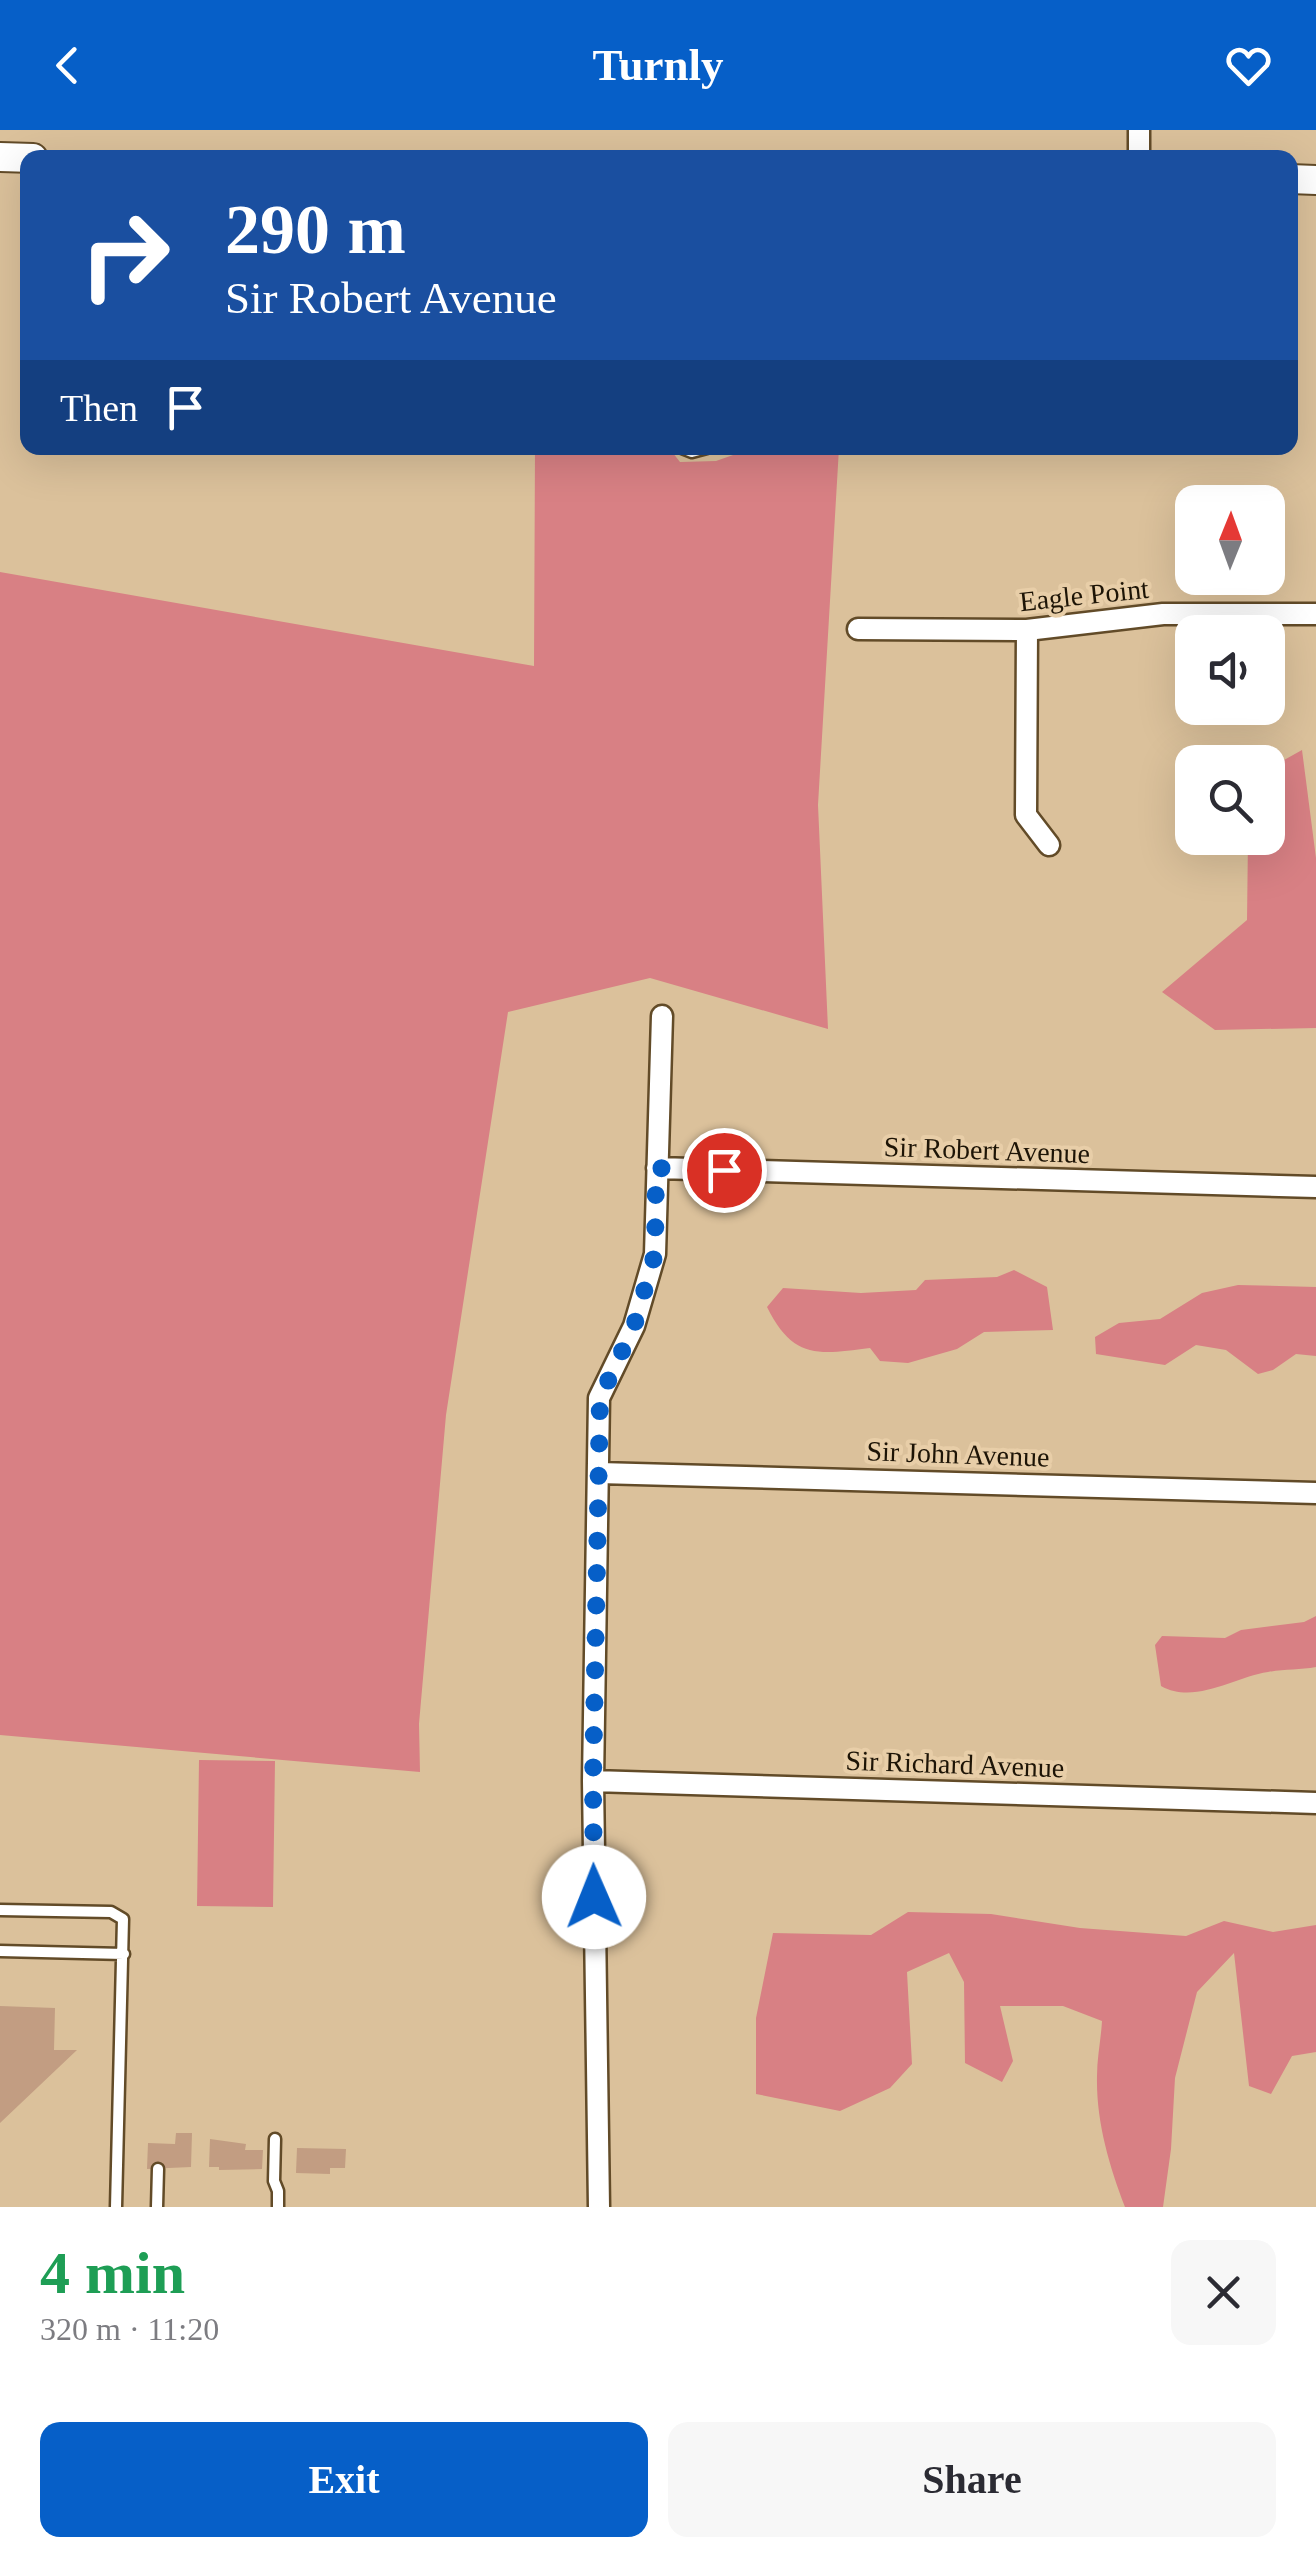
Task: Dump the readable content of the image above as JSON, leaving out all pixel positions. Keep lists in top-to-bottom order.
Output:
{
  "streets": {
    "street": [
      "Eagle Point",
      "Sir Robert Avenue",
      "Sir John Avenue",
      "Sir Richard Avenue"
    ]
  },
  "north": "top",
  "page": {
    "header": "Turnly",
    "turn": ["290 m", "Sir Robert Avenue"],
    "then": "Then",
    "heading": ["4 min", "320 m · 11:20"],
    "buttons": ["Exit", "Share"]
  }
}
